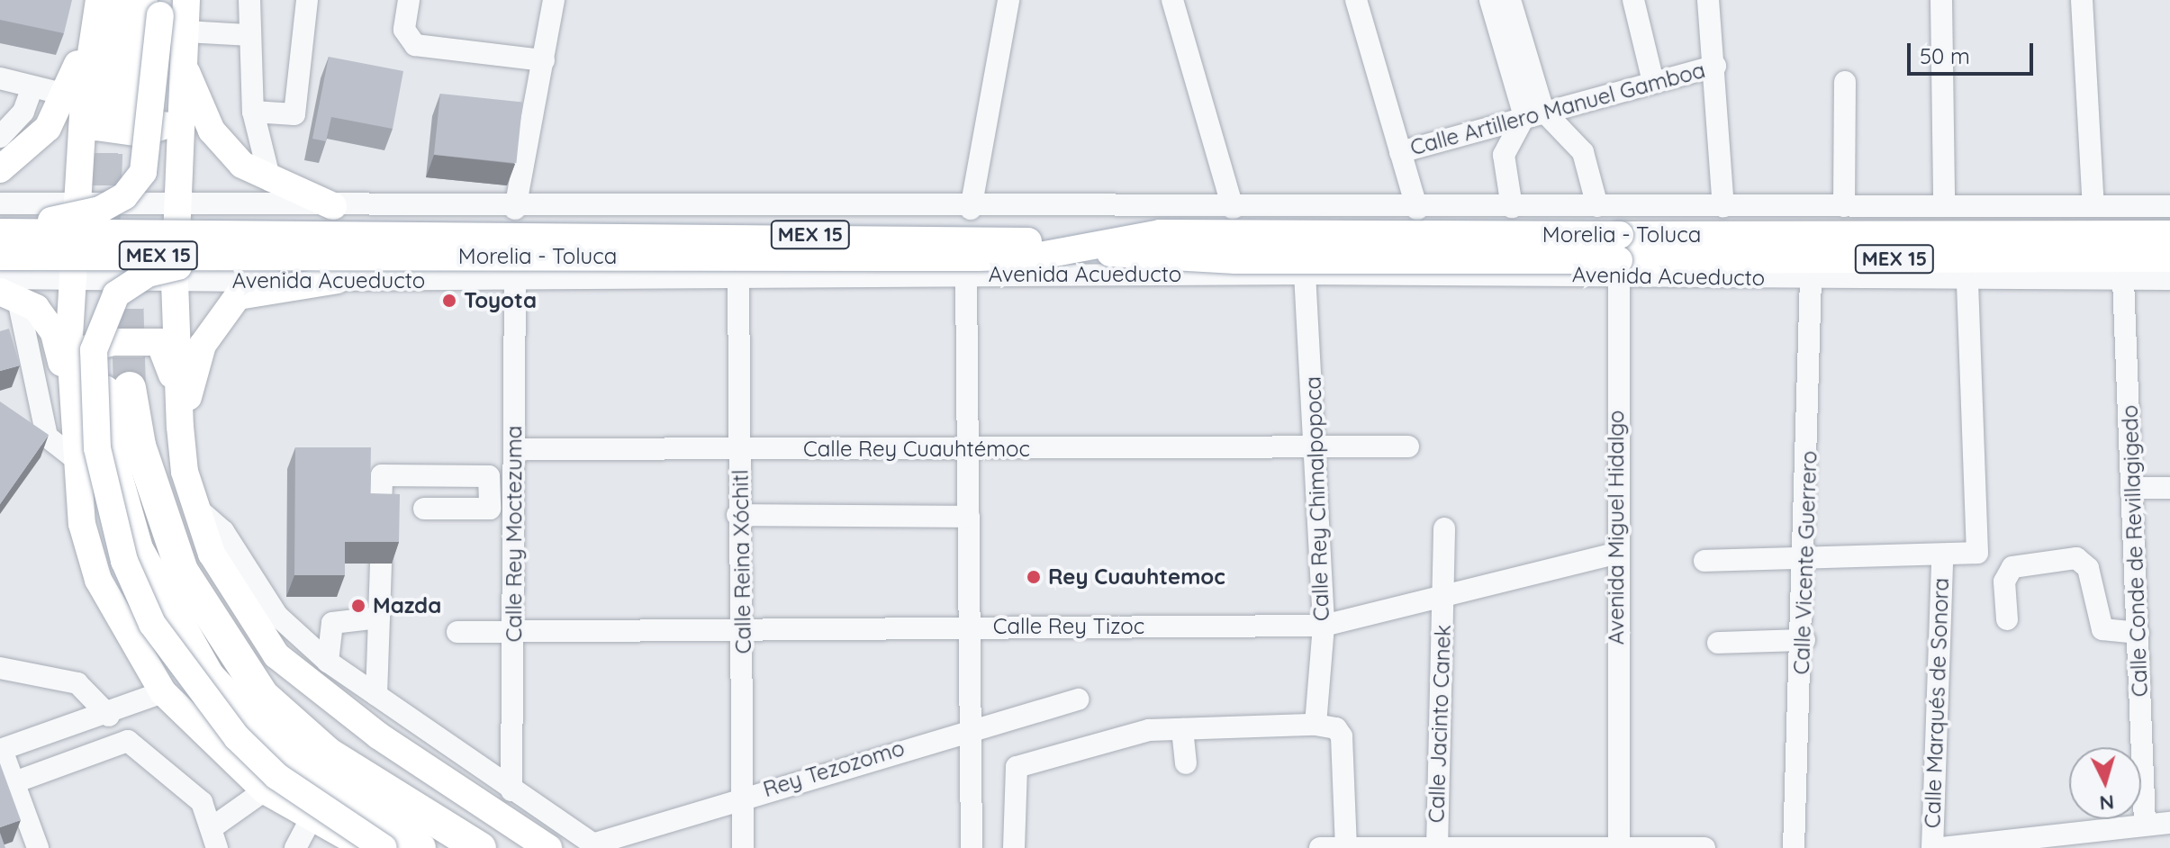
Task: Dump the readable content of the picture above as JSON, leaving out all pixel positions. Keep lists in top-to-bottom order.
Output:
{
  "streets": {
    "main road": ["MEX 15", "Morelia - Toluca"],
    "street": [
      "Calle Artillero Manuel Gamboa",
      "Avenida Acueducto",
      "Calle Rey Cuauhtémoc",
      "Calle Rey Chimalpopoca",
      "Avenida Miguel Hidalgo",
      "Calle Rey Moctezuma",
      "Calle Conde de Revillagigedo",
      "Calle Reina Xóchitl",
      "Calle Vicente Guerrero",
      "Calle Rey Tizoc",
      "Calle Marqués de Sonora",
      "Calle Jacinto Canek",
      "Rey Tezozomo"
    ]
  },
  "crossings": [
    ["Calle Artillero Manuel Gamboa", "Avenida Miguel Hidalgo"],
    ["Morelia - Toluca", "Avenida Acueducto"],
    ["Morelia - Toluca", "Avenida Miguel Hidalgo"],
    ["Avenida Acueducto", "Calle Rey Chimalpopoca"],
    ["Avenida Acueducto", "Avenida Miguel Hidalgo"],
    ["Avenida Acueducto", "Calle Rey Moctezuma"],
    ["Avenida Acueducto", "Calle Conde de Revillagigedo"],
    ["Avenida Acueducto", "Calle Reina Xóchitl"],
    ["Avenida Acueducto", "Calle Vicente Guerrero"],
    ["Calle Rey Cuauhtémoc", "Calle Rey Chimalpopoca"],
    ["Calle Rey Cuauhtémoc", "Calle Rey Moctezuma"],
    ["Calle Rey Cuauhtémoc", "Calle Reina Xóchitl"],
    ["Calle Rey Chimalpopoca", "Calle Rey Tizoc"],
    ["Avenida Miguel Hidalgo", "Calle Rey Tizoc"],
    ["Calle Rey Moctezuma", "Calle Rey Tizoc"],
    ["Calle Reina Xóchitl", "Calle Rey Tizoc"],
    ["Calle Reina Xóchitl", "Rey Tezozomo"],
    ["Calle Rey Tizoc", "Calle Jacinto Canek"]
  ],
  "places": ["Toyota", "Rey Cuauhtemoc", "Mazda"],
  "scale_bar": "50 m",
  "north": "bottom"
}
